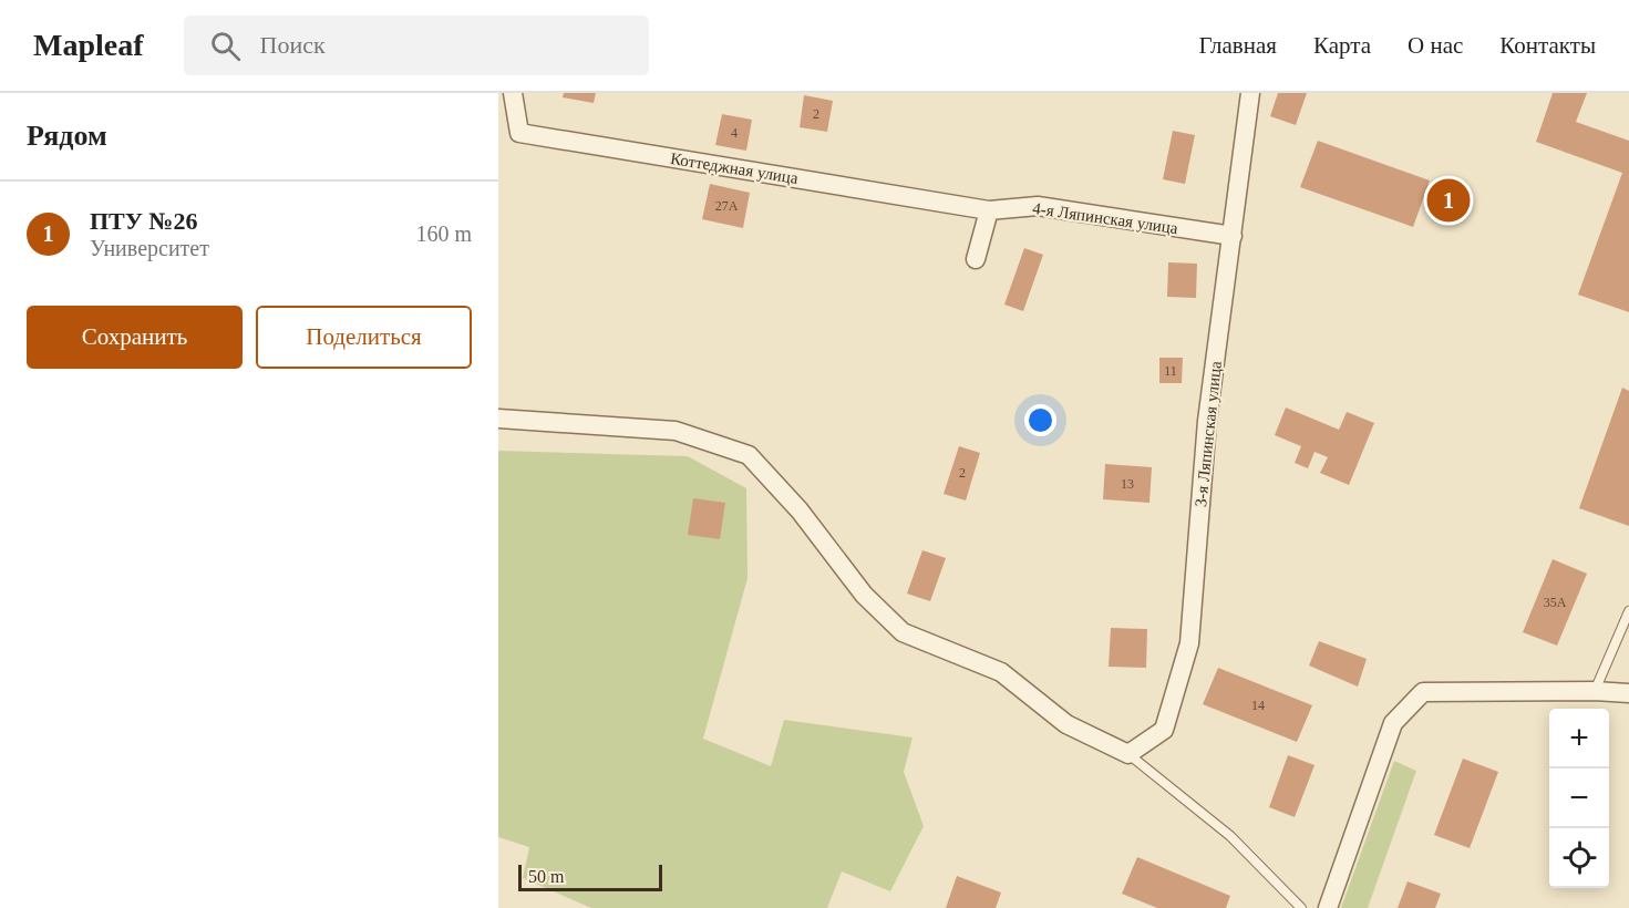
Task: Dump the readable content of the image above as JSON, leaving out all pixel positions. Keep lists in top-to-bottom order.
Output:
{
  "streets": {
    "street": ["Коттеджная улица", "4-я Ляпинская улица", "3-я Ляпинская улица"]
  },
  "crossings": [
    ["Коттеджная улица", "4-я Ляпинская улица"],
    ["4-я Ляпинская улица", "3-я Ляпинская улица"]
  ],
  "house_numbers": [
    "2",
    "4",
    "27А",
    "11",
    "2",
    "13",
    "35А",
    "14"
  ],
  "scale_bar": "50 m",
  "page": {
    "header": "Mapleaf",
    "search": "Поиск",
    "nav": [
      "Главная",
      "Карта",
      "О нас",
      "Контакты"
    ],
    "heading": "Рядом",
    "pins": "1",
    "list": [
      {
        "mark": "1",
        "name": "ПТУ №26",
        "note": "Университет",
        "value": "160 m"
      }
    ],
    "buttons": ["Сохранить", "Поделиться"],
    "map_buttons": ["+", "−"],
    "scale": "50 m"
  }
}
